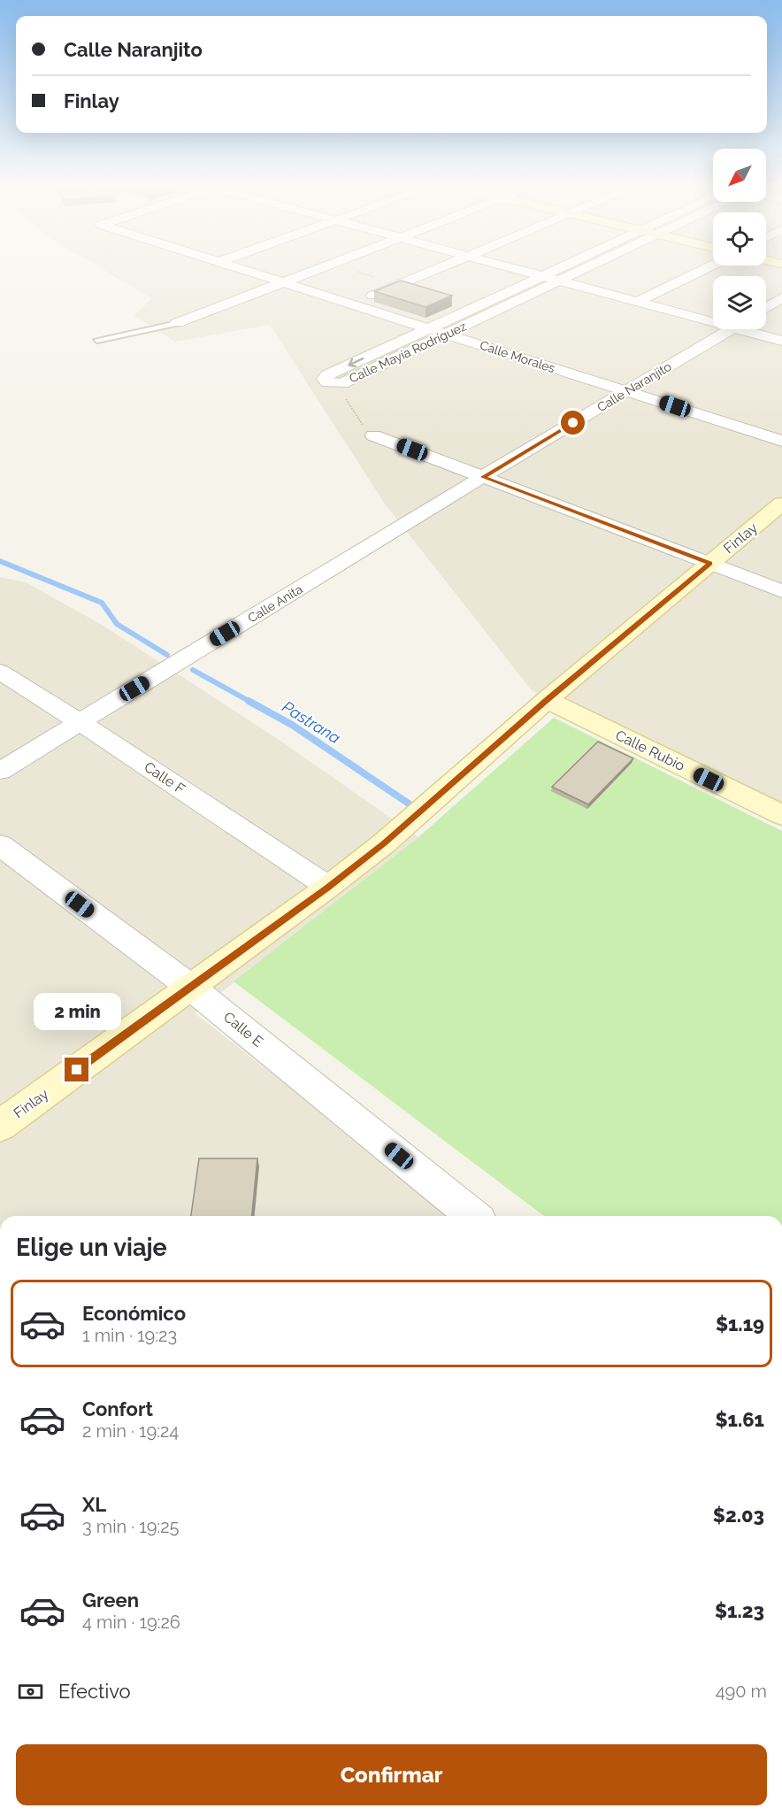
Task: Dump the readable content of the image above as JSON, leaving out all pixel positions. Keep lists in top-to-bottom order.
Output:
{
  "streets": {
    "street": [
      "Calle Mayía Rodríguez",
      "Calle Morales",
      "Calle Naranjito",
      "Finlay",
      "Calle Anita",
      "Calle Rubio",
      "Calle F",
      "Calle E"
    ]
  },
  "crossings": [
    ["Calle Mayía Rodríguez", "Calle Morales"],
    ["Calle Morales", "Calle Naranjito"],
    ["Calle Naranjito", "Calle Anita"],
    ["Finlay", "Calle Rubio"],
    ["Finlay", "Calle F"],
    ["Finlay", "Calle E"],
    ["Calle Anita", "Calle F"]
  ],
  "water": ["Pastrana"],
  "north": "bottom left",
  "page": {
    "banner": ["Calle Naranjito", "Finlay"],
    "bubble": "2 min",
    "heading": "Elige un viaje",
    "list": [
      {
        "name": "Económico",
        "note": "1 min · 19:23",
        "value": "$1.19"
      },
      {
        "name": "Confort",
        "note": "2 min · 19:24",
        "value": "$1.61"
      },
      {
        "name": "XL",
        "note": "3 min · 19:25",
        "value": "$2.03"
      },
      {
        "name": "Green",
        "note": "4 min · 19:26",
        "value": "$1.23"
      }
    ],
    "pay": ["Efectivo", "490 m"],
    "buttons": "Confirmar"
  }
}
